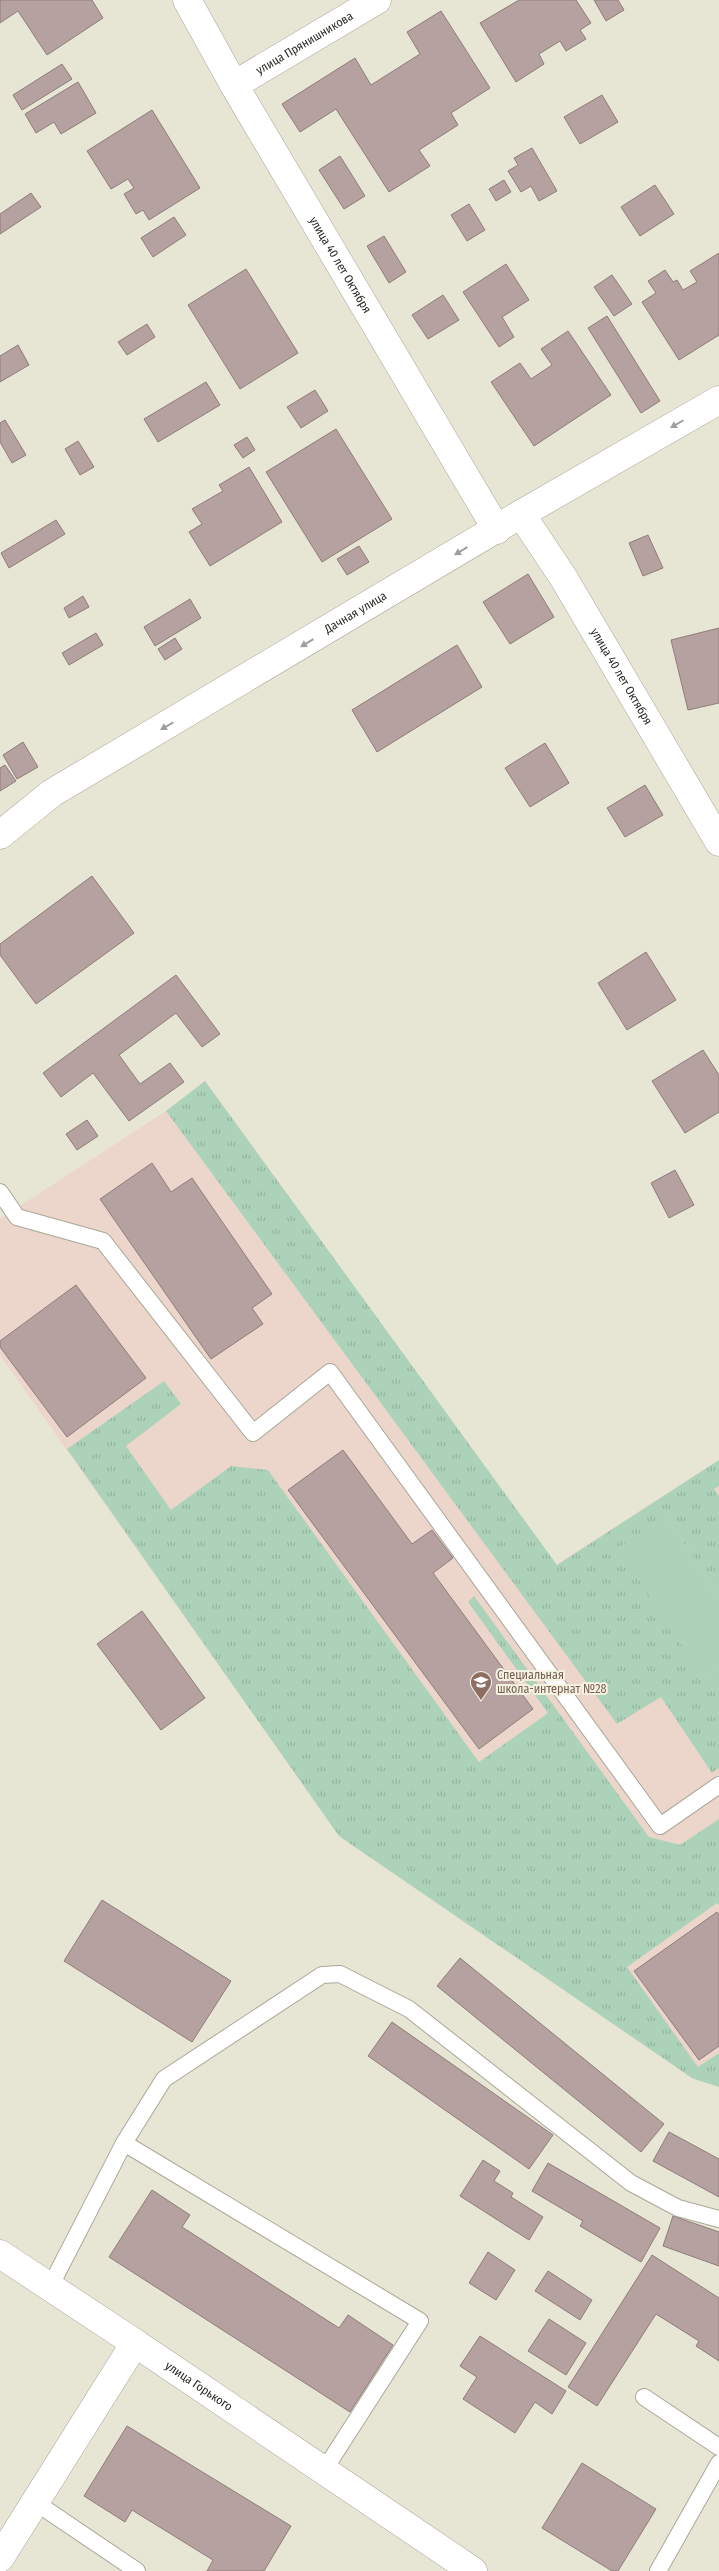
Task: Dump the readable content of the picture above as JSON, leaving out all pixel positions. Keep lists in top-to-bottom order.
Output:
{
  "streets": {
    "street": [
      "улица Прянишникова",
      "улица 40 лет Октября",
      "Дачная улица",
      "улица Горького"
    ]
  },
  "crossings": [
    ["улица Прянишникова", "улица 40 лет Октября"],
    ["улица 40 лет Октября", "Дачная улица"]
  ],
  "one_way": ["Дачная улица"],
  "places": {
    "school or university": ["Специальная школа-интернат №28"]
  }
}
